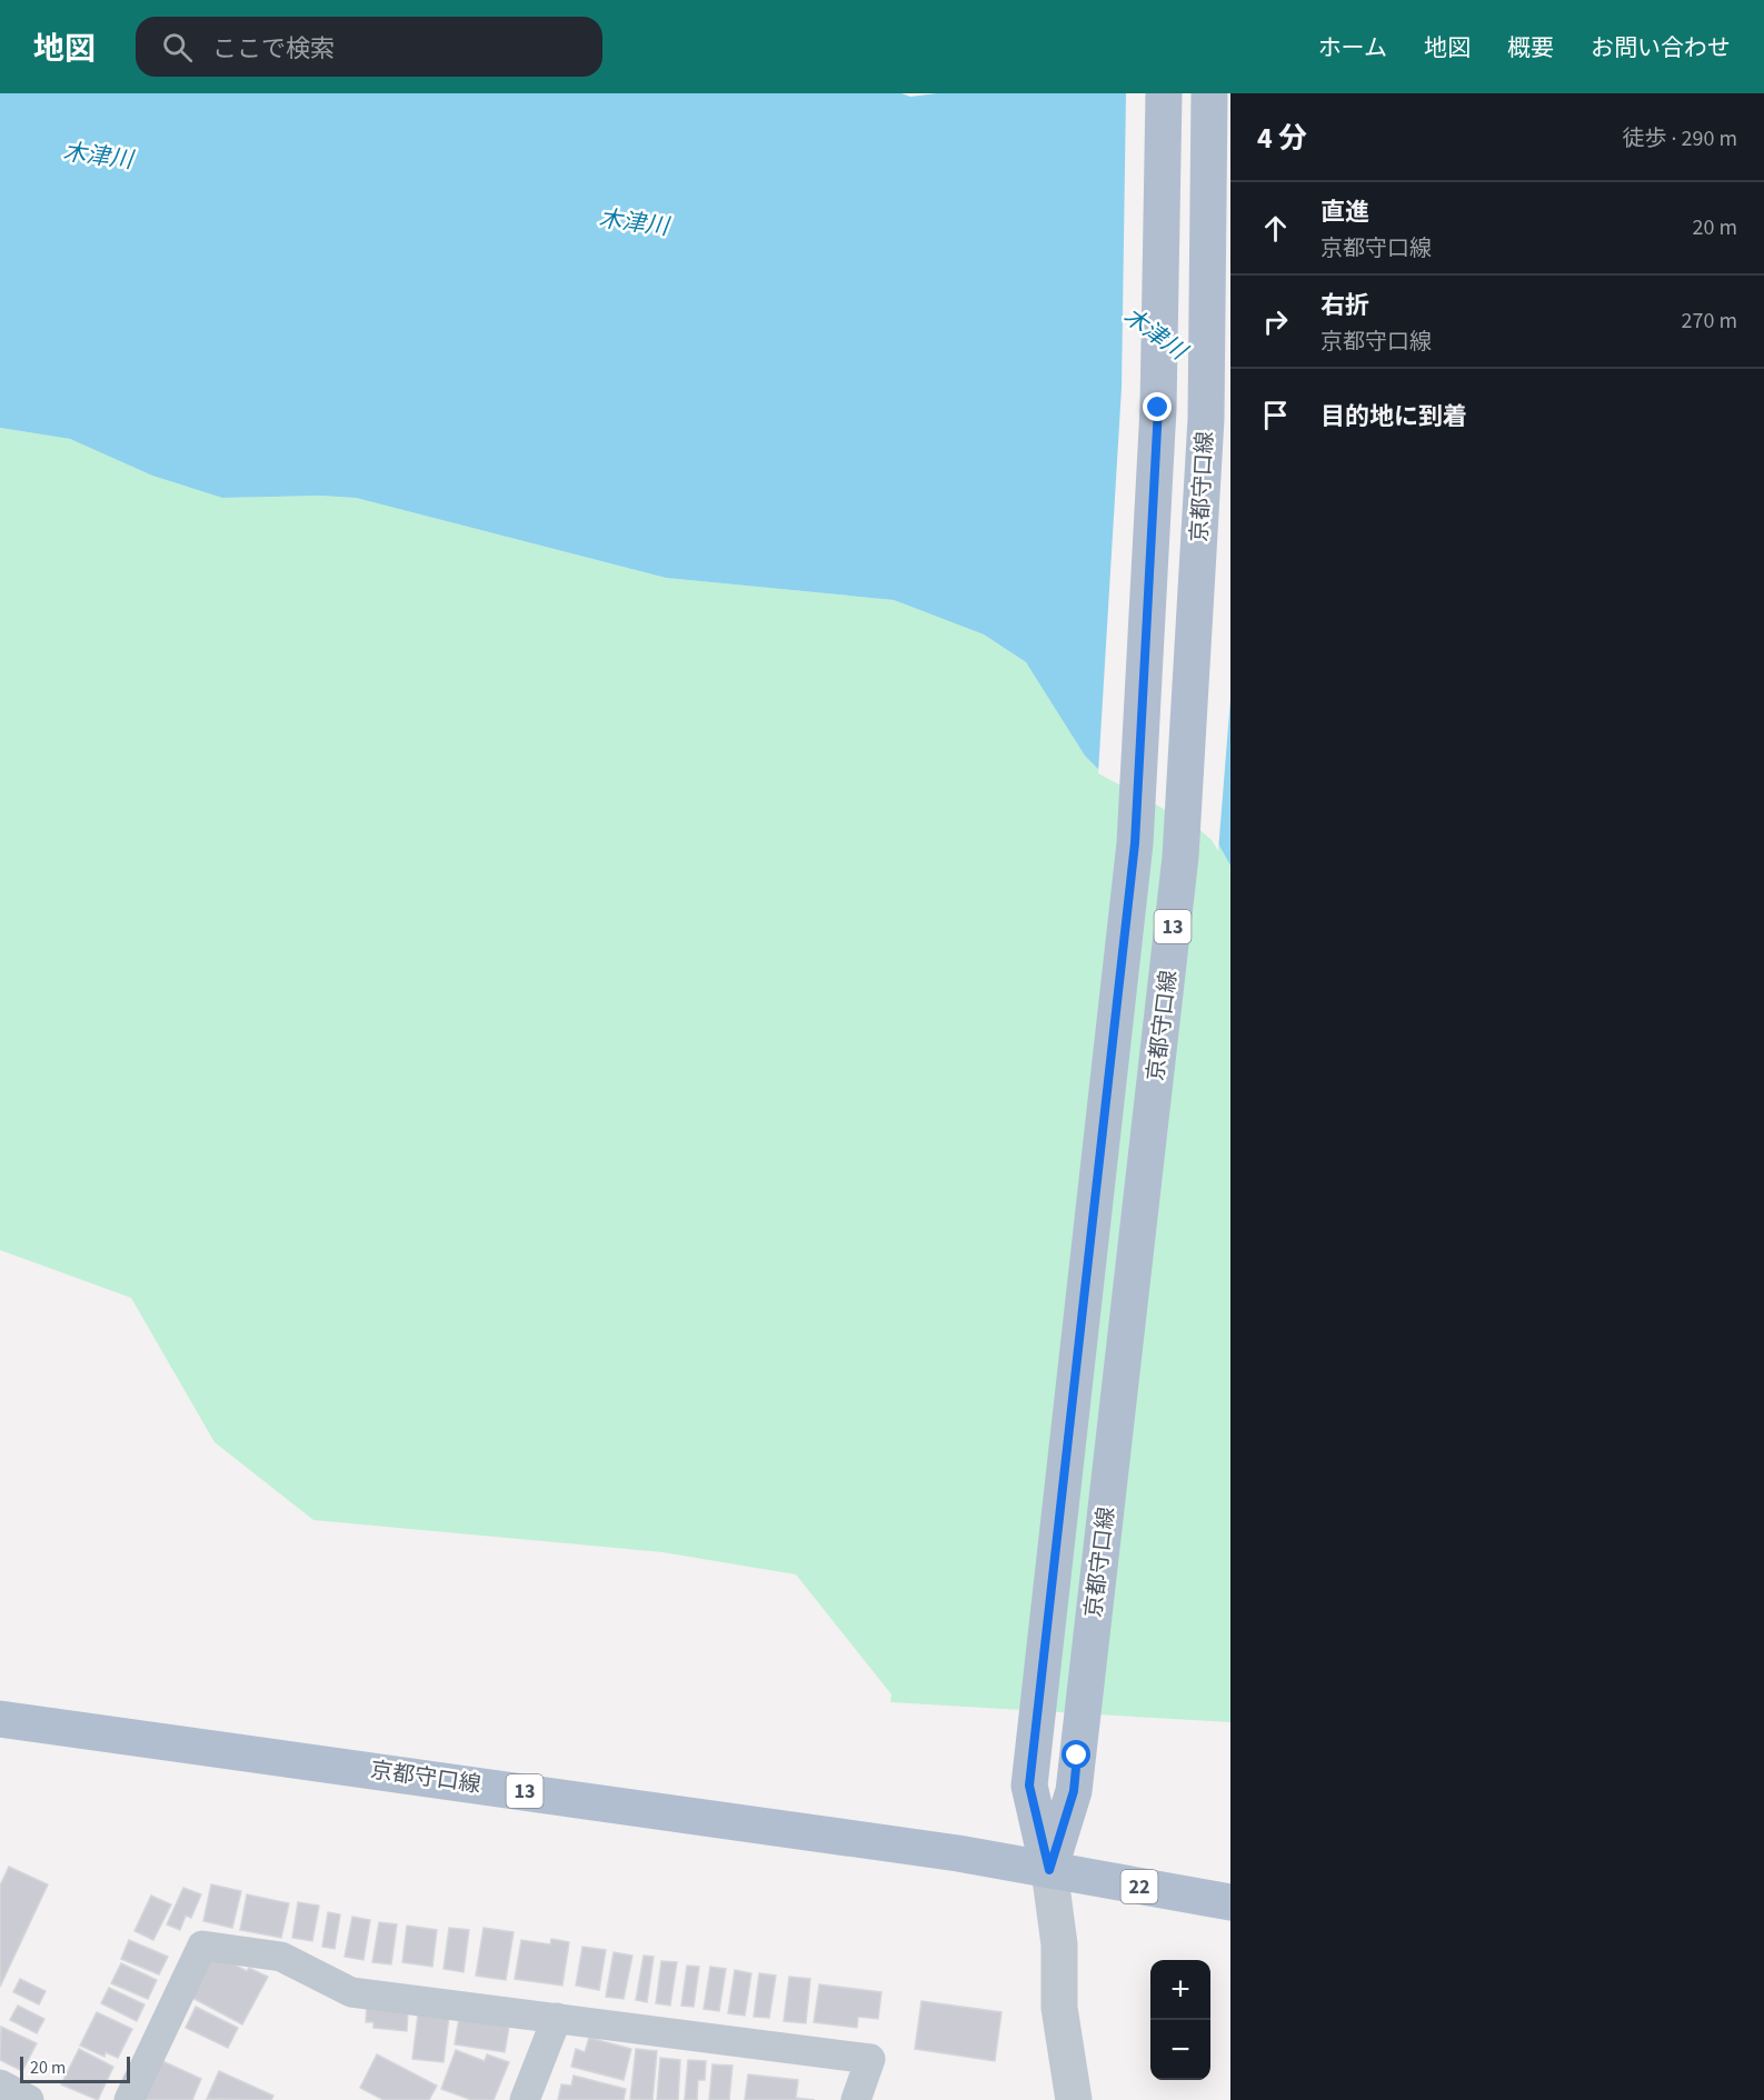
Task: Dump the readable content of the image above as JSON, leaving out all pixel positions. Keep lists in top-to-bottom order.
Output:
{
  "streets": {
    "main road": ["京都守口線", "13", "22"]
  },
  "crossings": [
    ["京都守口線", "22"]
  ],
  "water": ["木津川"],
  "scale_bar": "20 m",
  "page": {
    "header": "地図",
    "search": "ここで検索",
    "nav": [
      "ホーム",
      "地図",
      "概要",
      "お問い合わせ"
    ],
    "heading": ["4 分", "徒歩 · 290 m"],
    "list": [
      ["直進", "京都守口線", "20 m"],
      ["右折", "京都守口線", "270 m"],
      "目的地に到着"
    ],
    "map_buttons": ["+", "−"],
    "scale": "20 m"
  }
}
